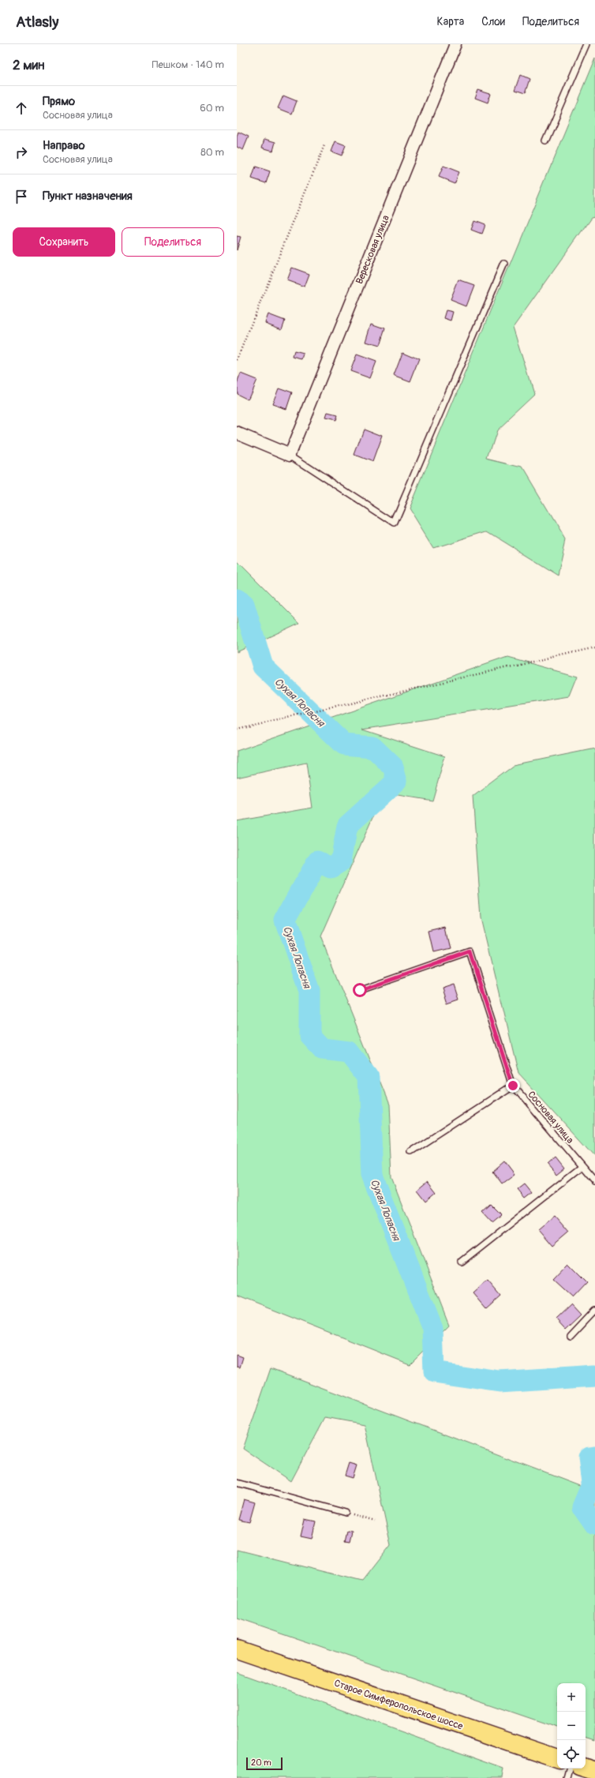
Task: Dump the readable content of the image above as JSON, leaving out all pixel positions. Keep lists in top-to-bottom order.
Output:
{
  "streets": {
    "main road": ["Старое Симферопольское шоссе"],
    "street": ["Вересковая улица"],
    "lane": ["Сосновая улица"]
  },
  "water": ["Сухая Лопасня"],
  "scale_bar": "20 m",
  "page": {
    "header": "Atlasly",
    "nav": ["Карта", "Слои", "Поделиться"],
    "heading": ["2 мин", "Пешком · 140 m"],
    "list": [
      ["Прямо", "Сосновая улица", "60 m"],
      ["Направо", "Сосновая улица", "80 m"],
      "Пункт назначения"
    ],
    "buttons": ["Сохранить", "Поделиться"],
    "map_buttons": ["+", "−"],
    "scale": "20 m"
  }
}
